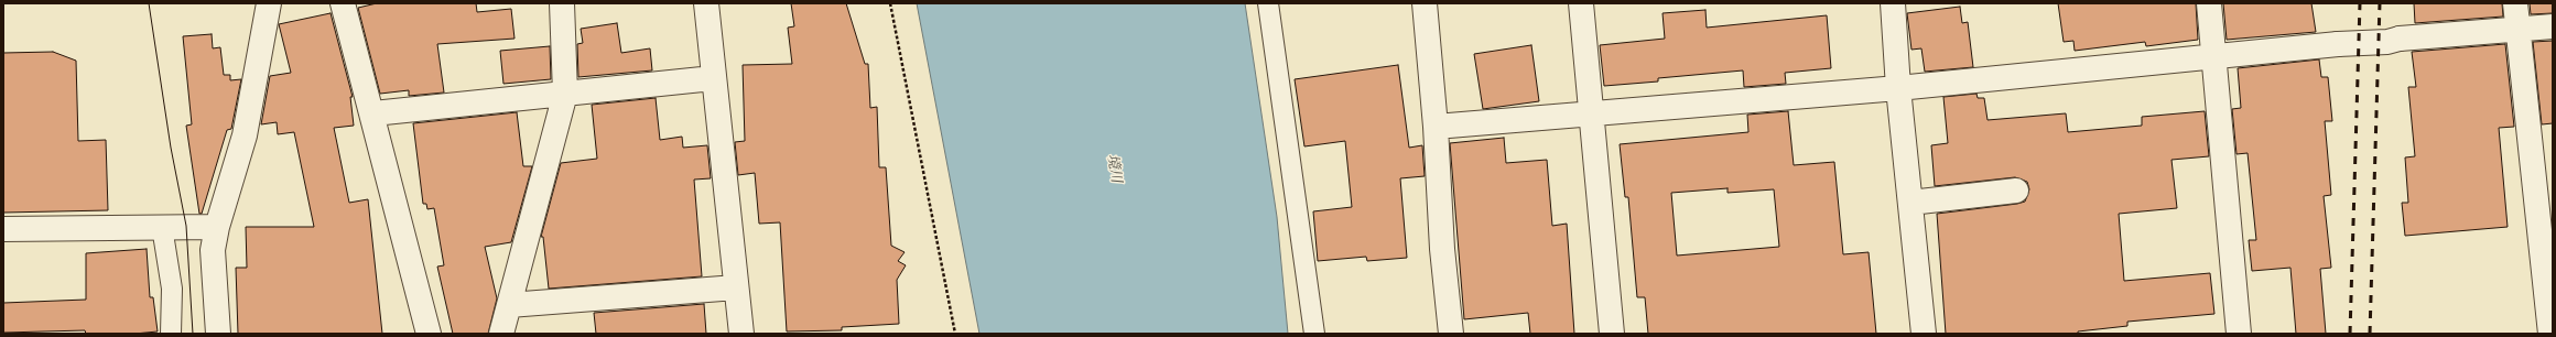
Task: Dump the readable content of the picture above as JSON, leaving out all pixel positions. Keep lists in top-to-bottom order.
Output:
{
  "water": ["境川"]
}
